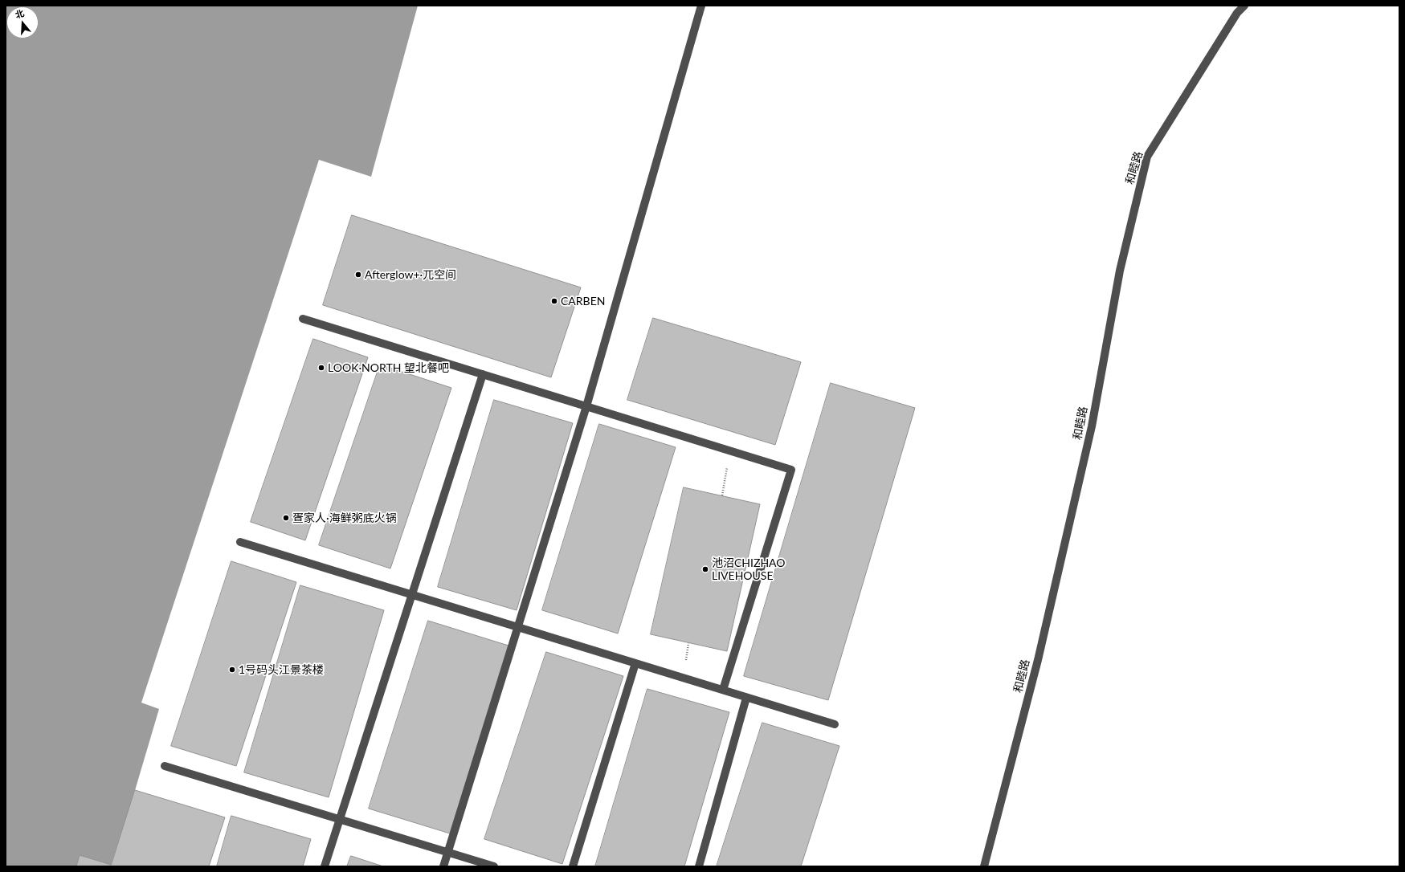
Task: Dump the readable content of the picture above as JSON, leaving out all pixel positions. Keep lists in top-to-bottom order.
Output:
{
  "streets": {
    "street": ["和睦路"]
  },
  "places": [
    "Afterglow+·兀空间",
    "CARBEN",
    "LOOK·NORTH 望北餐吧",
    "疍家人·海鲜粥底火锅",
    "池沼CHIZHAO LIVEHOUSE",
    "1号码头江景茶楼"
  ],
  "north": "top"
}
